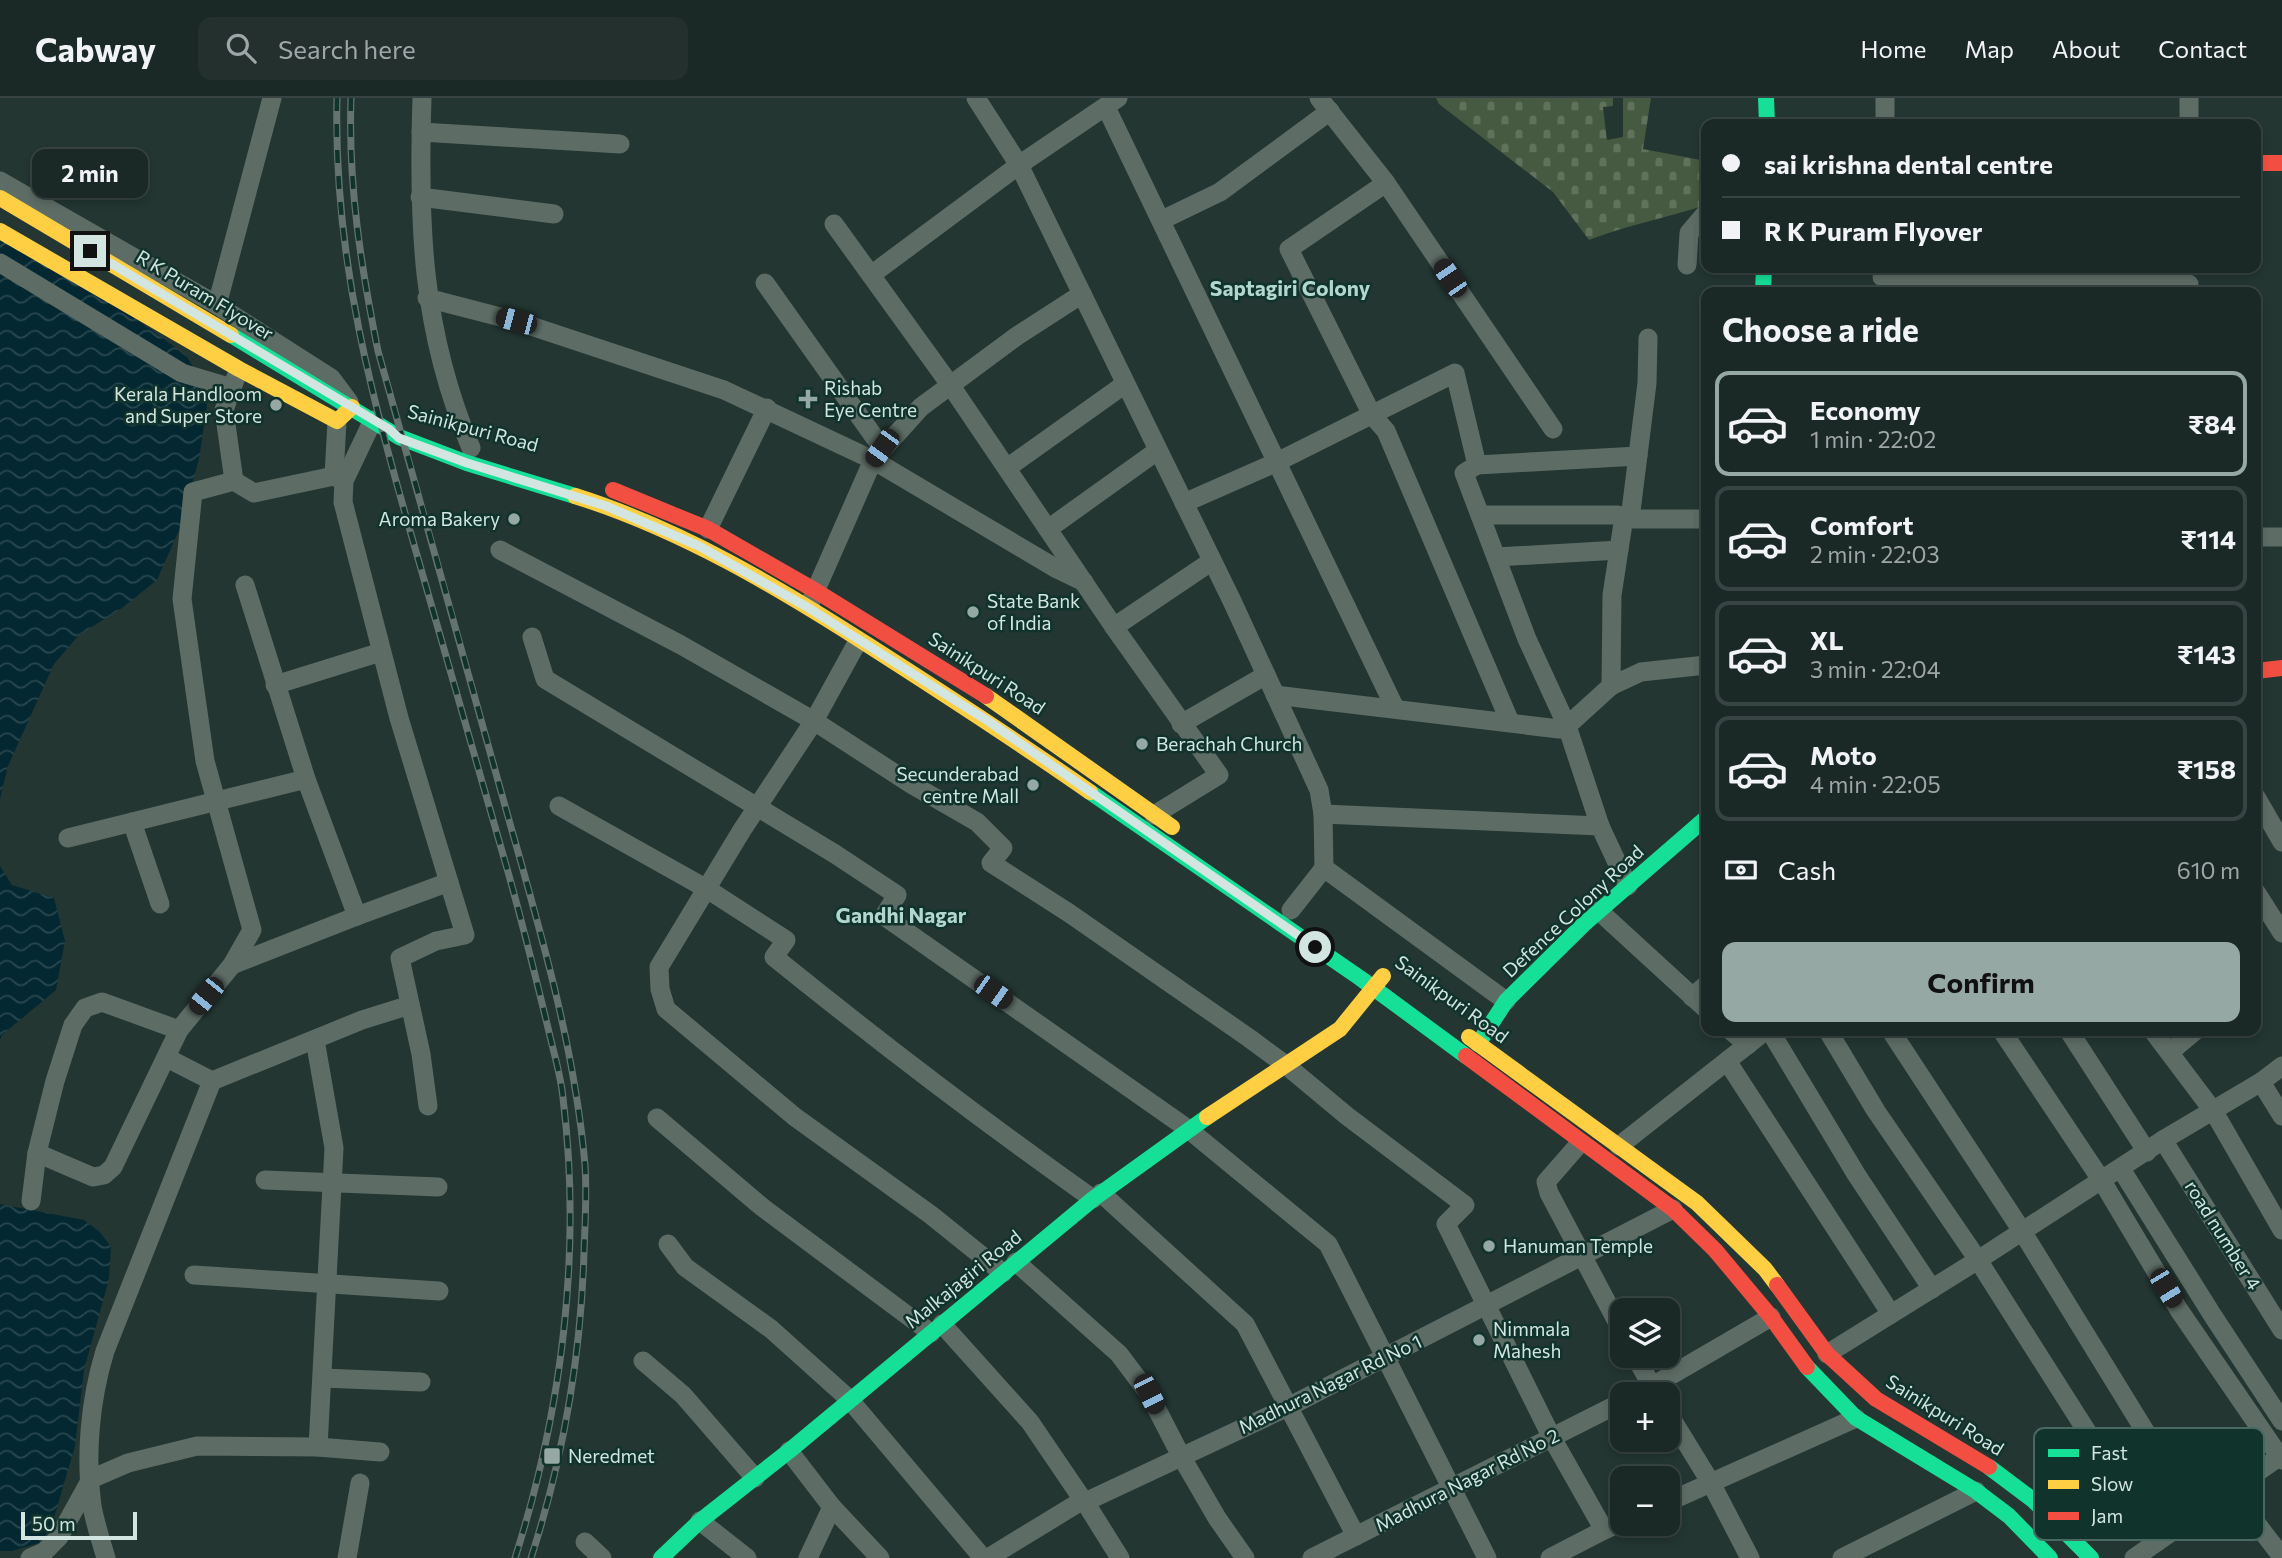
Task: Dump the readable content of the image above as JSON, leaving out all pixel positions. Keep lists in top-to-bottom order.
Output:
{
  "streets": {
    "main road": [
      "R K Puram Flyover",
      "Sainikpuri Road",
      "Defence Colony Road",
      "Malkajagiri Road"
    ],
    "street": ["road number 4", "Madhura Nagar Rd No 1", "Madhura Nagar Rd No 2"]
  },
  "crossings": [
    ["R K Puram Flyover", "Sainikpuri Road"],
    ["Sainikpuri Road", "Defence Colony Road"],
    ["Sainikpuri Road", "Malkajagiri Road"],
    ["Sainikpuri Road", "Madhura Nagar Rd No 1"]
  ],
  "districts": ["Saptagiri Colony", "Gandhi Nagar"],
  "places": {
    "health": ["Rishab Eye Centre"],
    "other": [
      "Kerala Handloom and Super Store",
      "Aroma Bakery",
      "State Bank of India",
      "Berachah Church",
      "Secunderabad centre Mall",
      "Hanuman Temple",
      "Nimmala Mahesh"
    ],
    "transit": ["Neredmet"]
  },
  "legend": ["Fast", "Slow", "Jam"],
  "scale_bar": "50 m",
  "page": {
    "header": "Cabway",
    "search": "Search here",
    "nav": [
      "Home",
      "Map",
      "About",
      "Contact"
    ],
    "banner": ["sai krishna dental centre", "R K Puram Flyover"],
    "bubble": "2 min",
    "heading": "Choose a ride",
    "list": [
      {
        "name": "Economy",
        "note": "1 min · 22:02",
        "value": "₹84"
      },
      {
        "name": "Comfort",
        "note": "2 min · 22:03",
        "value": "₹114"
      },
      {
        "name": "XL",
        "note": "3 min · 22:04",
        "value": "₹143"
      },
      {
        "name": "Moto",
        "note": "4 min · 22:05",
        "value": "₹158"
      }
    ],
    "pay": ["Cash", "610 m"],
    "buttons": "Confirm",
    "map_buttons": ["+", "−"],
    "scale": "50 m"
  }
}
